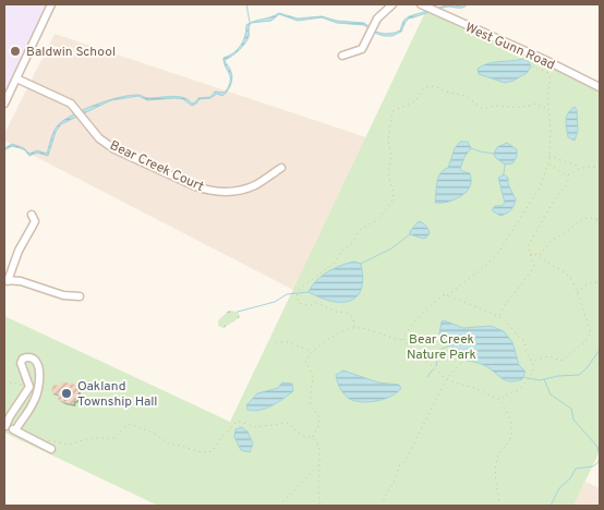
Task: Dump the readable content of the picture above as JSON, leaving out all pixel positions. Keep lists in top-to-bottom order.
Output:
{
  "streets": {
    "street": ["West Gunn Road", "Bear Creek Court"]
  },
  "parks": ["Bear Creek Nature Park"],
  "places": ["Baldwin School", "Oakland Township Hall"]
}
